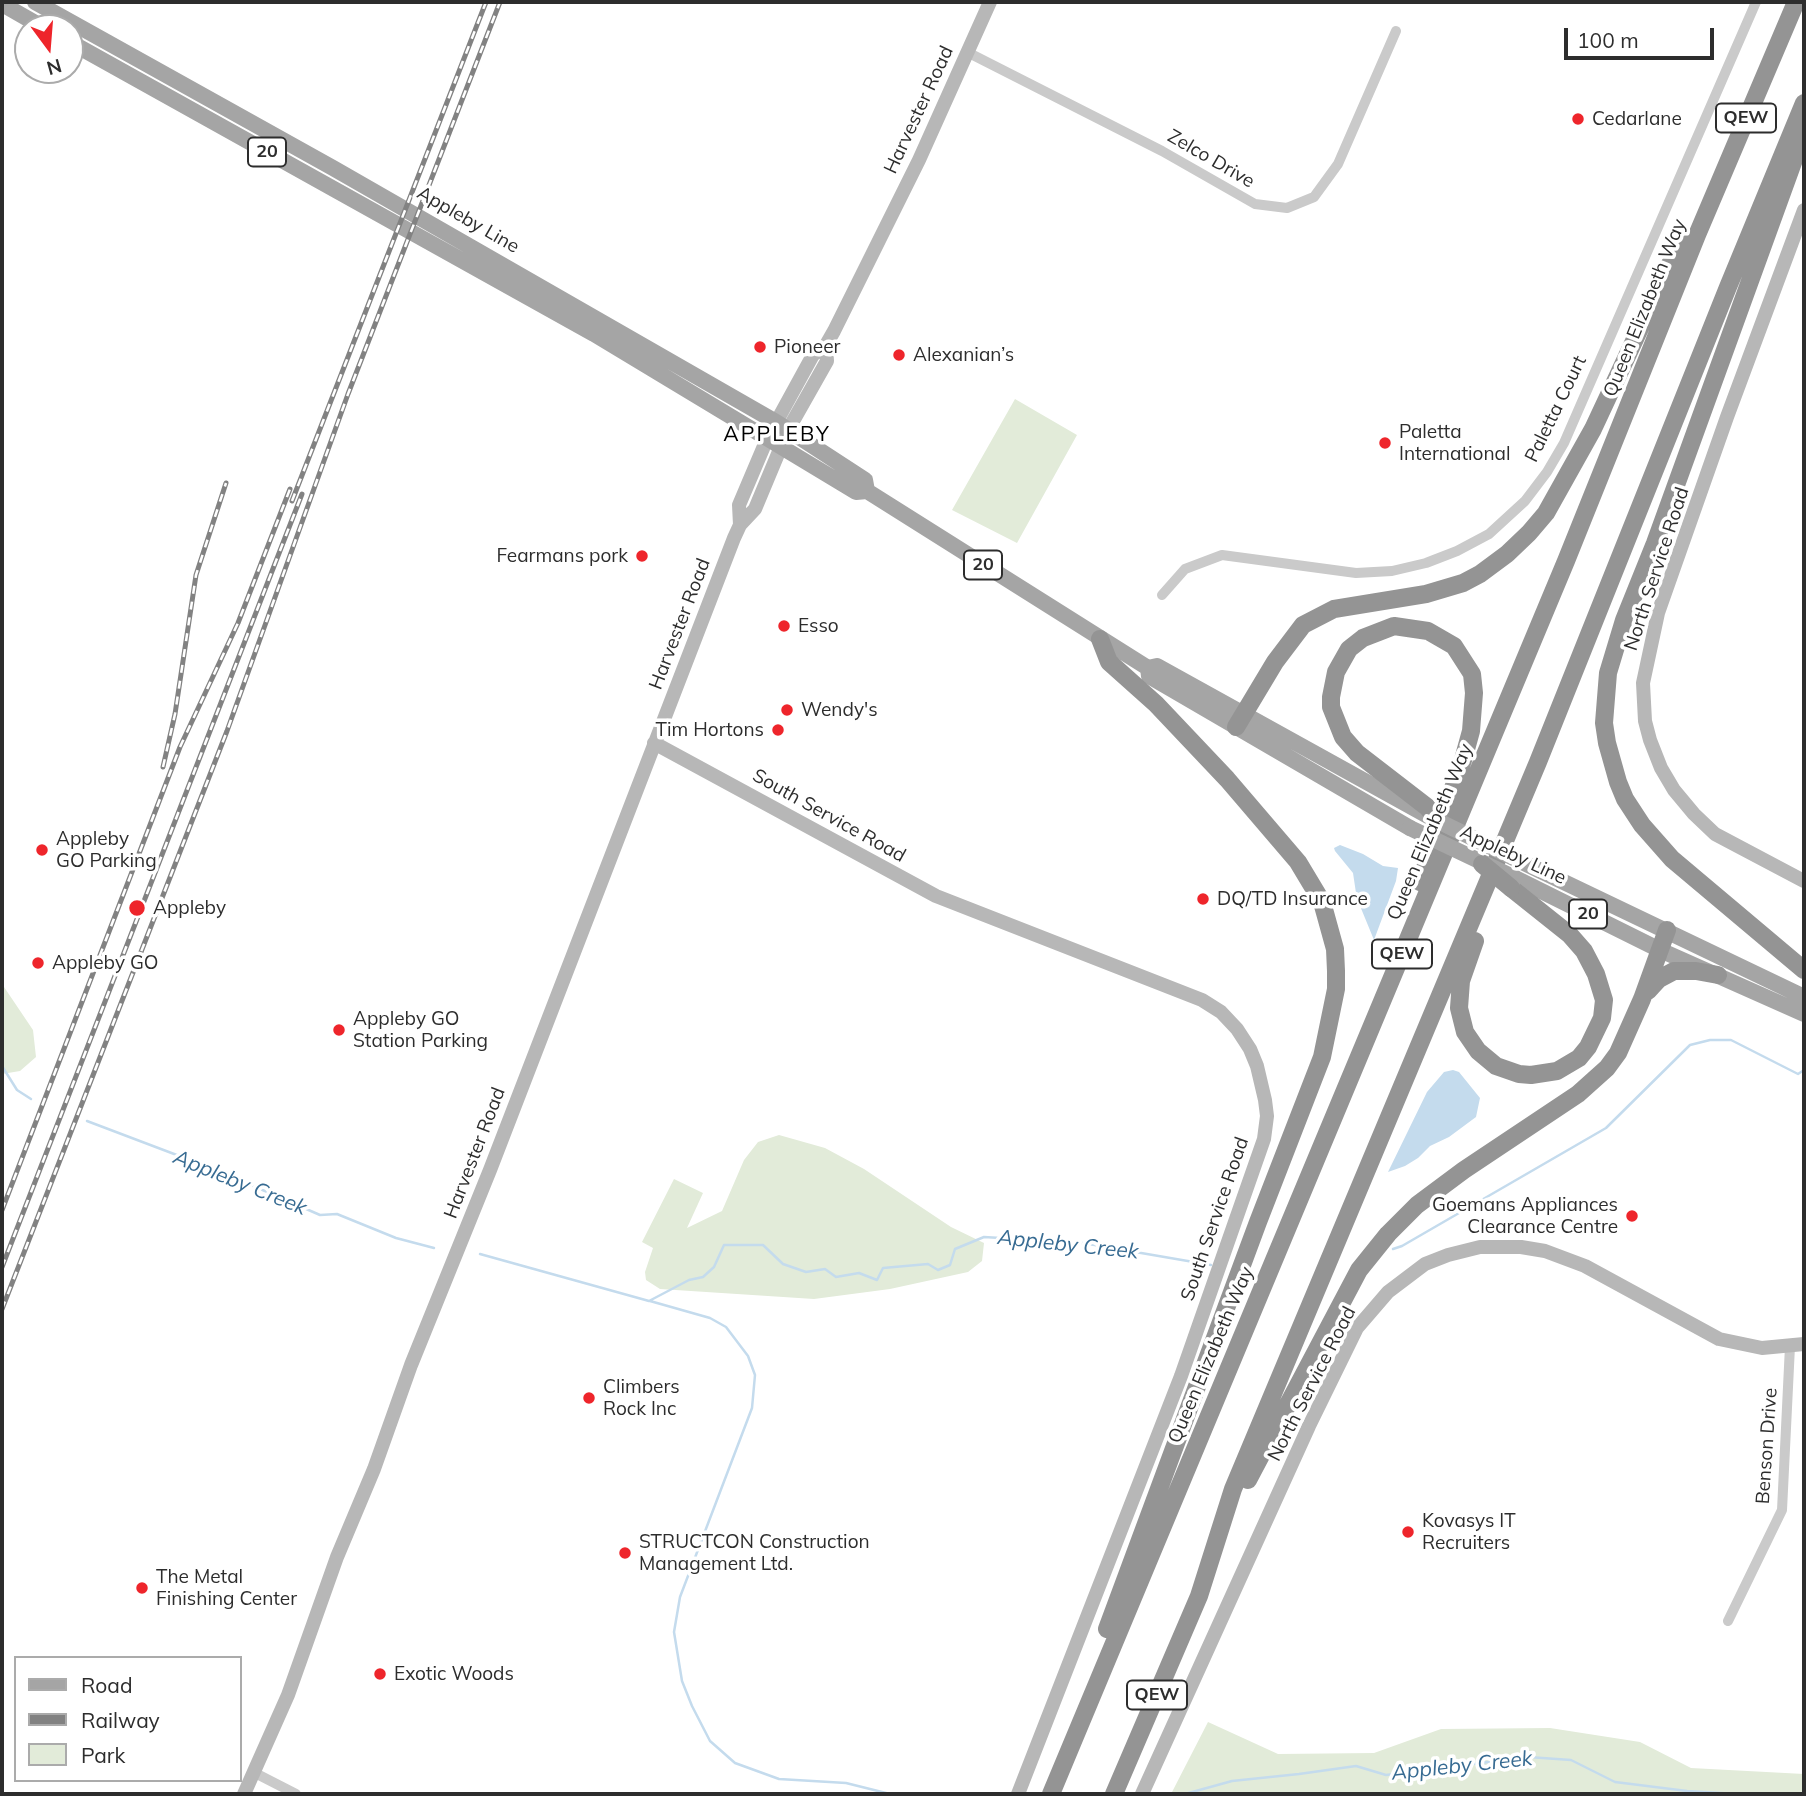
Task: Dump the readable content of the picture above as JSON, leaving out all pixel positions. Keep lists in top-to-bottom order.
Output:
{
  "streets": {
    "highway": ["QEW", "Queen Elizabeth Way"],
    "main road": ["20", "Appleby Line"],
    "street": [
      "Harvester Road",
      "Zelco Drive",
      "Paletta Court",
      "North Service Road",
      "South Service Road",
      "Benson Drive"
    ]
  },
  "crossings": [
    ["Harvester Road", "Zelco Drive"],
    ["Harvester Road", "Appleby Line"],
    ["Harvester Road", "South Service Road"],
    ["North Service Road", "Benson Drive"]
  ],
  "districts": ["APPLEBY"],
  "water": ["Appleby Creek"],
  "places": [
    "Cedarlane",
    "Pioneer",
    "Alexanian’s",
    "Paletta International",
    "Fearmans pork",
    "Esso",
    "Wendy's",
    "Tim Hortons",
    "Appleby GO Parking",
    "DQ/TD Insurance",
    "Appleby",
    "Appleby GO",
    "Appleby GO Station Parking",
    "Goemans Appliances Clearance Centre",
    "Climbers Rock Inc",
    "Kovasys IT Recruiters",
    "STRUCTCON Construction Management Ltd.",
    "The Metal Finishing Center",
    "Exotic Woods"
  ],
  "legend": ["Road", "Railway", "Park"],
  "scale_bar": "100 m",
  "north": "bottom"
}
